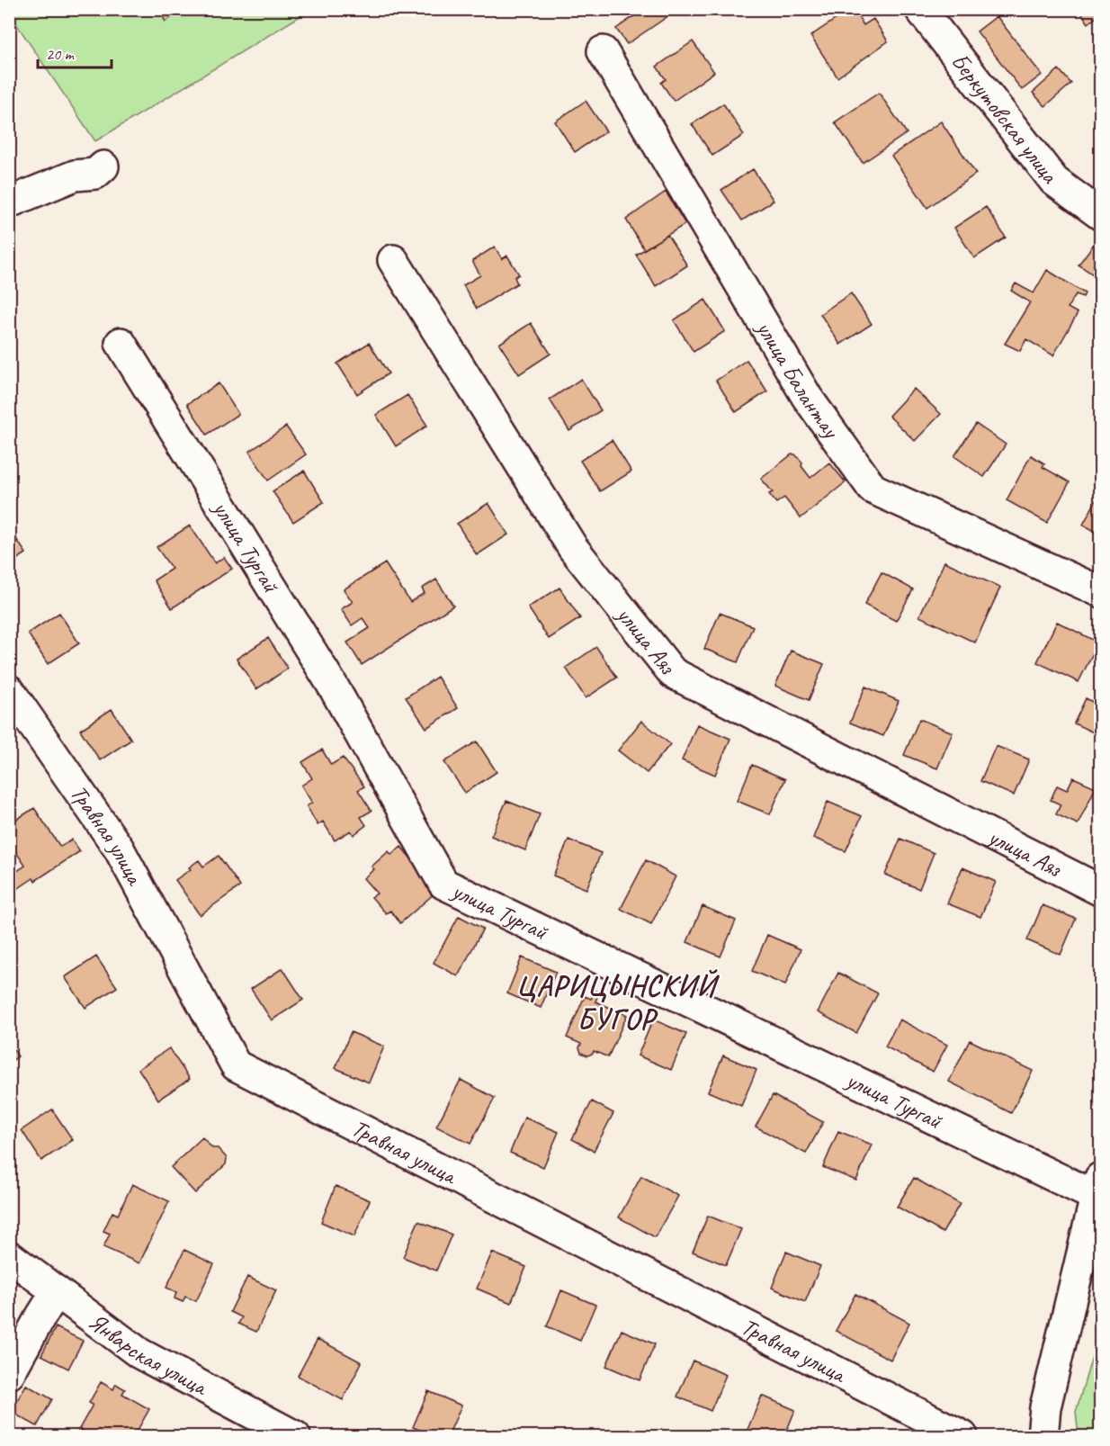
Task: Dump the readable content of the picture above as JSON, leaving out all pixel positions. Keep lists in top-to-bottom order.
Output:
{
  "streets": {
    "street": [
      "Беркутовская улица",
      "улица Балантау",
      "улица Тургай",
      "улица Аяз",
      "Травная улица",
      "Январская улица"
    ]
  },
  "districts": ["ЦАРИЦЫНСКИЙ БУГОР"],
  "scale_bar": "20 m"
}
